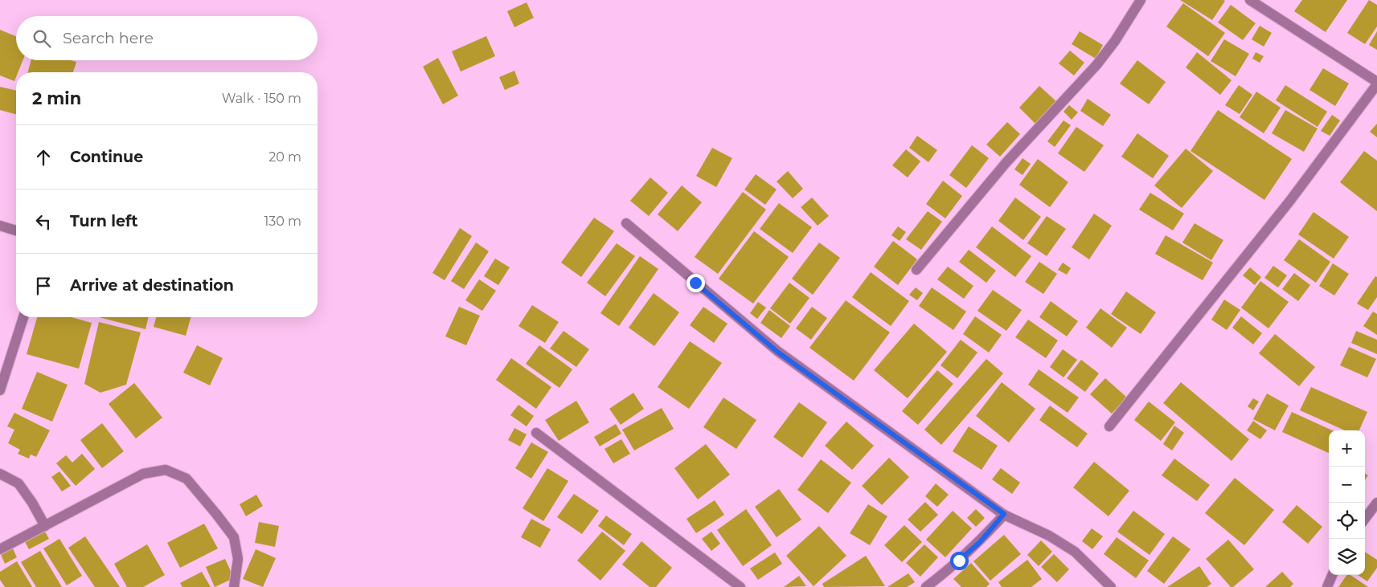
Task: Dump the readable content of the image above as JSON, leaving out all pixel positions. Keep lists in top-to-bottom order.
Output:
{
  "page": {
    "search": "Search here",
    "heading": ["2 min", "Walk · 150 m"],
    "list": [
      ["Continue", "20 m"],
      ["Turn left", "130 m"],
      "Arrive at destination"
    ],
    "map_buttons": ["+", "−"]
  }
}
